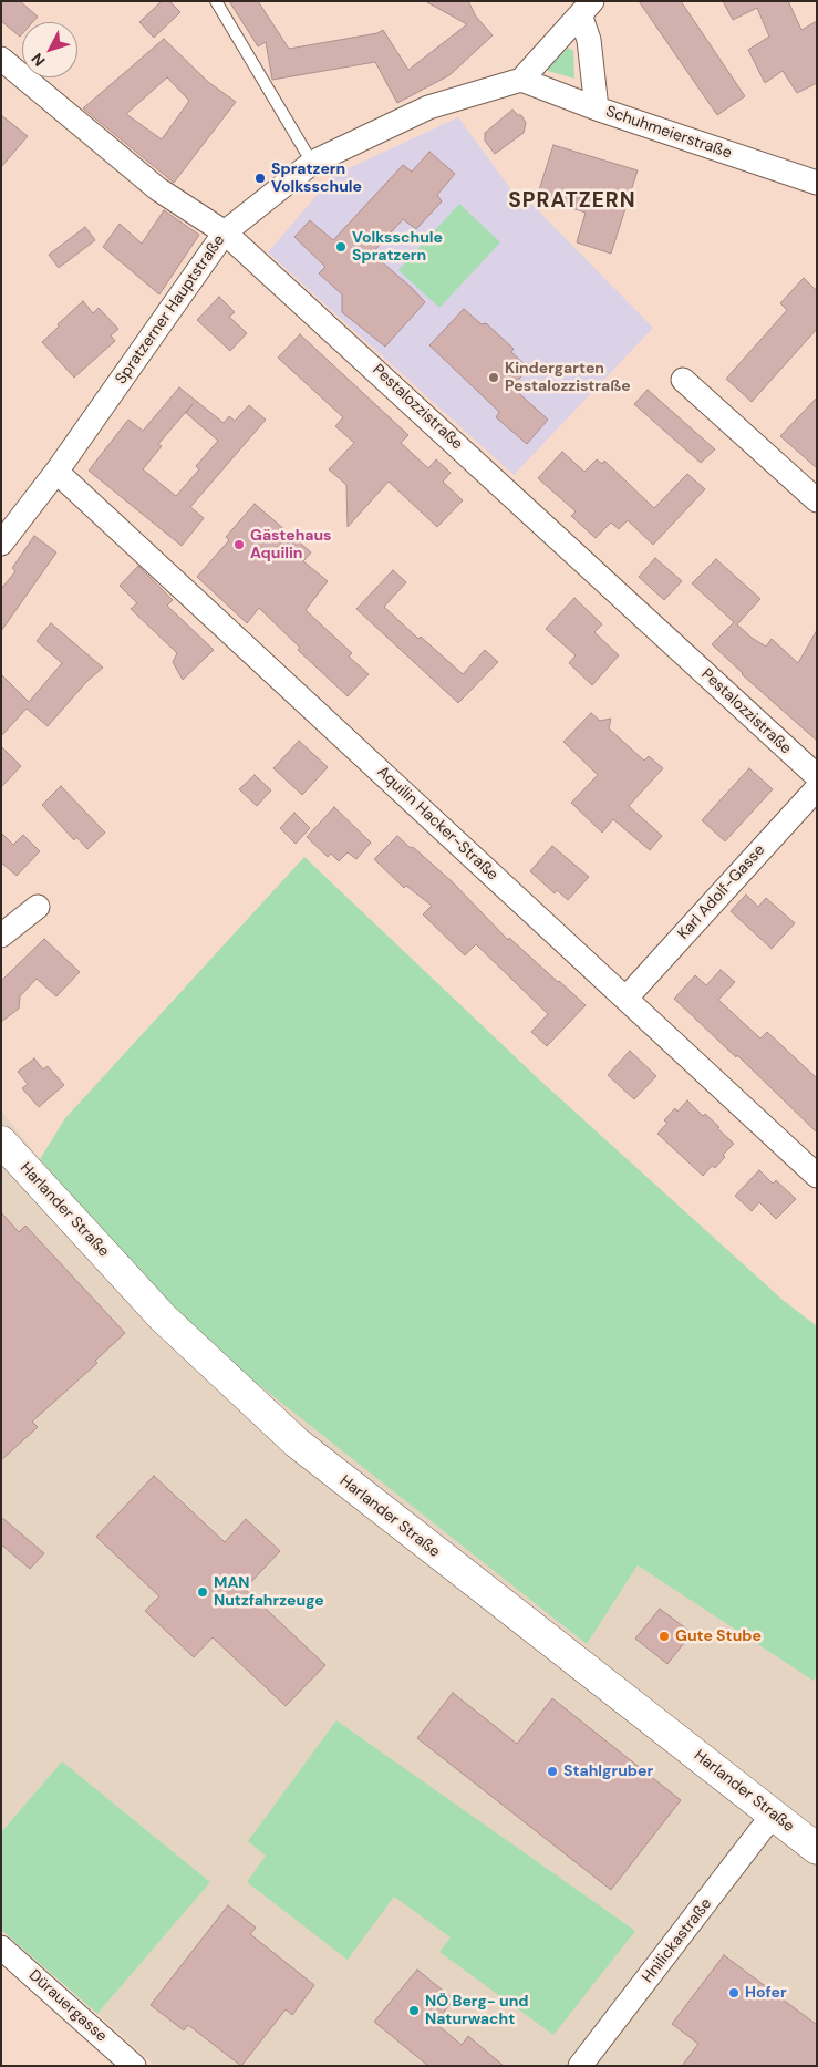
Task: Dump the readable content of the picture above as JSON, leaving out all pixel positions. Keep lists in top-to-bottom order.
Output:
{
  "streets": {
    "main road": ["Harlander Straße"],
    "street": [
      "Schuhmeierstraße",
      "Spratzerner Hauptstraße",
      "Pestalozzistraße",
      "Aquilin Hacker-Straße",
      "Karl Adolf-Gasse",
      "Hnilickastraße",
      "Dürauergasse"
    ]
  },
  "crossings": [
    ["Schuhmeierstraße", "Spratzerner Hauptstraße"],
    ["Spratzerner Hauptstraße", "Pestalozzistraße"],
    ["Spratzerner Hauptstraße", "Aquilin Hacker-Straße"],
    ["Aquilin Hacker-Straße", "Karl Adolf-Gasse"],
    ["Harlander Straße", "Hnilickastraße"]
  ],
  "districts": ["SPRATZERN"],
  "places": [
    "Spratzern Volksschule",
    "Volksschule Spratzern",
    "Kindergarten Pestalozzistraße",
    "Gästehaus Aquilin",
    "MAN Nutzfahrzeuge",
    "Gute Stube",
    "Stahlgruber",
    "Hofer",
    "NÖ Berg- und Naturwacht"
  ],
  "north": "bottom left"
}
